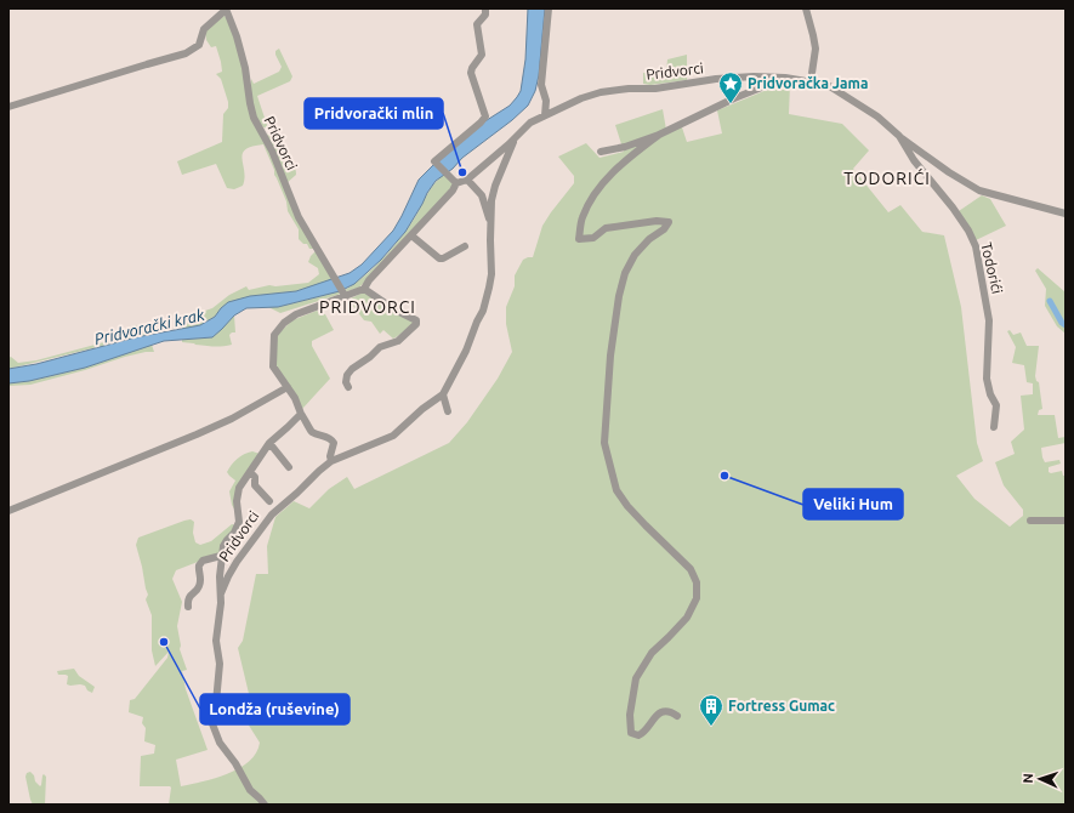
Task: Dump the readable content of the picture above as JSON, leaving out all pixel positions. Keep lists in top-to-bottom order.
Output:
{
  "streets": {
    "street": ["Pridvorci", "Todorići"]
  },
  "crossings": [
    ["Pridvorci", "Todorići"]
  ],
  "districts": ["TODORIĆI", "PRIDVORCI"],
  "water": ["Pridvorački krak"],
  "places": {
    "place": ["Pridvoračka Jama"],
    "other": ["Pridvorački mlin", "Veliki Hum", "Londža (ruševine)"],
    "building": ["Fortress Gumac"]
  },
  "north": "left"
}
